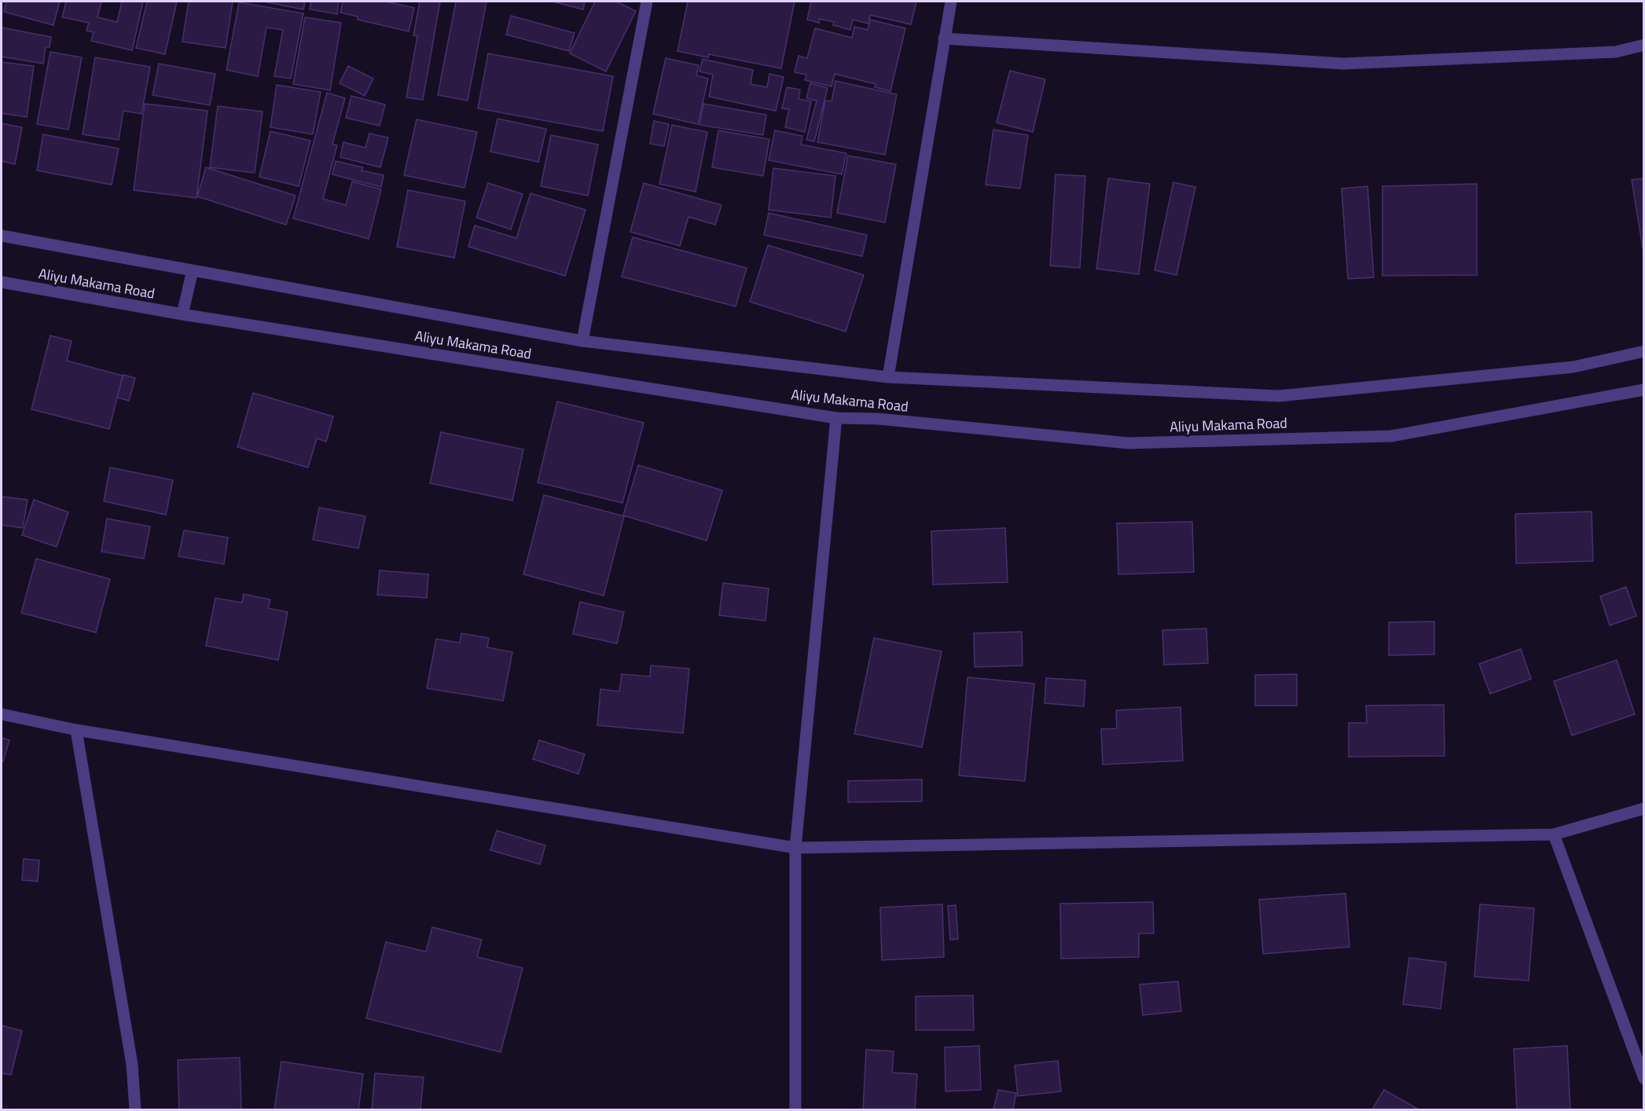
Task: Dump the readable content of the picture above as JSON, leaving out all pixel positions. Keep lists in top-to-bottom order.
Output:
{
  "streets": {
    "street": ["Aliyu Makama Road"]
  }
}
